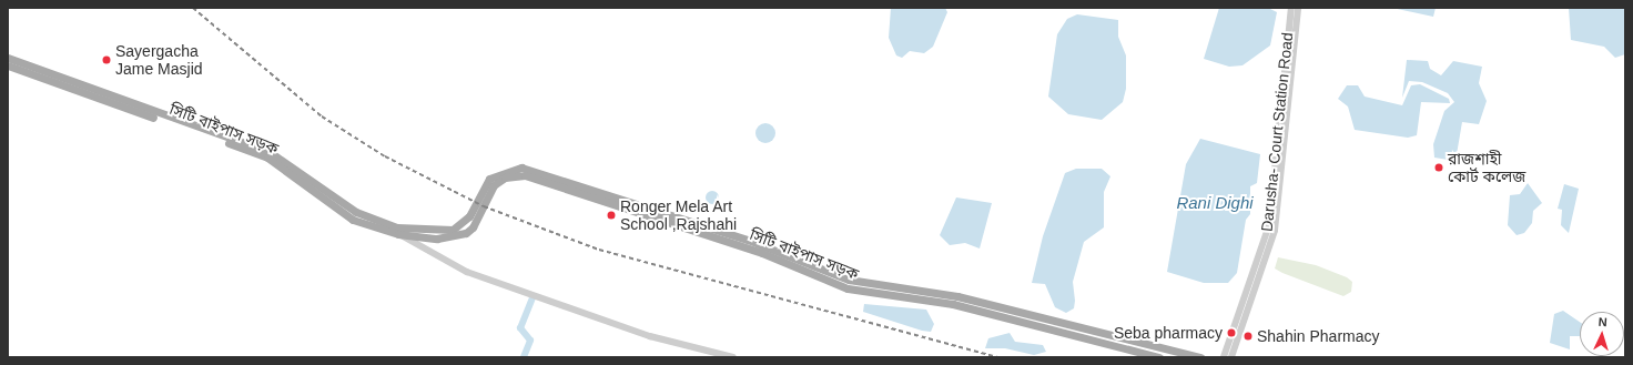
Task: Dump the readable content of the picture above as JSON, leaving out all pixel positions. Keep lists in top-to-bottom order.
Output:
{
  "streets": {
    "main road": ["সিটি বাইপাস সড়ক"],
    "street": ["Darusha- Court Station Road"]
  },
  "water": ["Rani Dighi"],
  "places": [
    "Sayergacha Jame Masjid",
    "রাজশাহী কোর্ট কলেজ",
    "Ronger Mela Art School ,Rajshahi",
    "Seba pharmacy",
    "Shahin Pharmacy"
  ],
  "north": "top"
}
